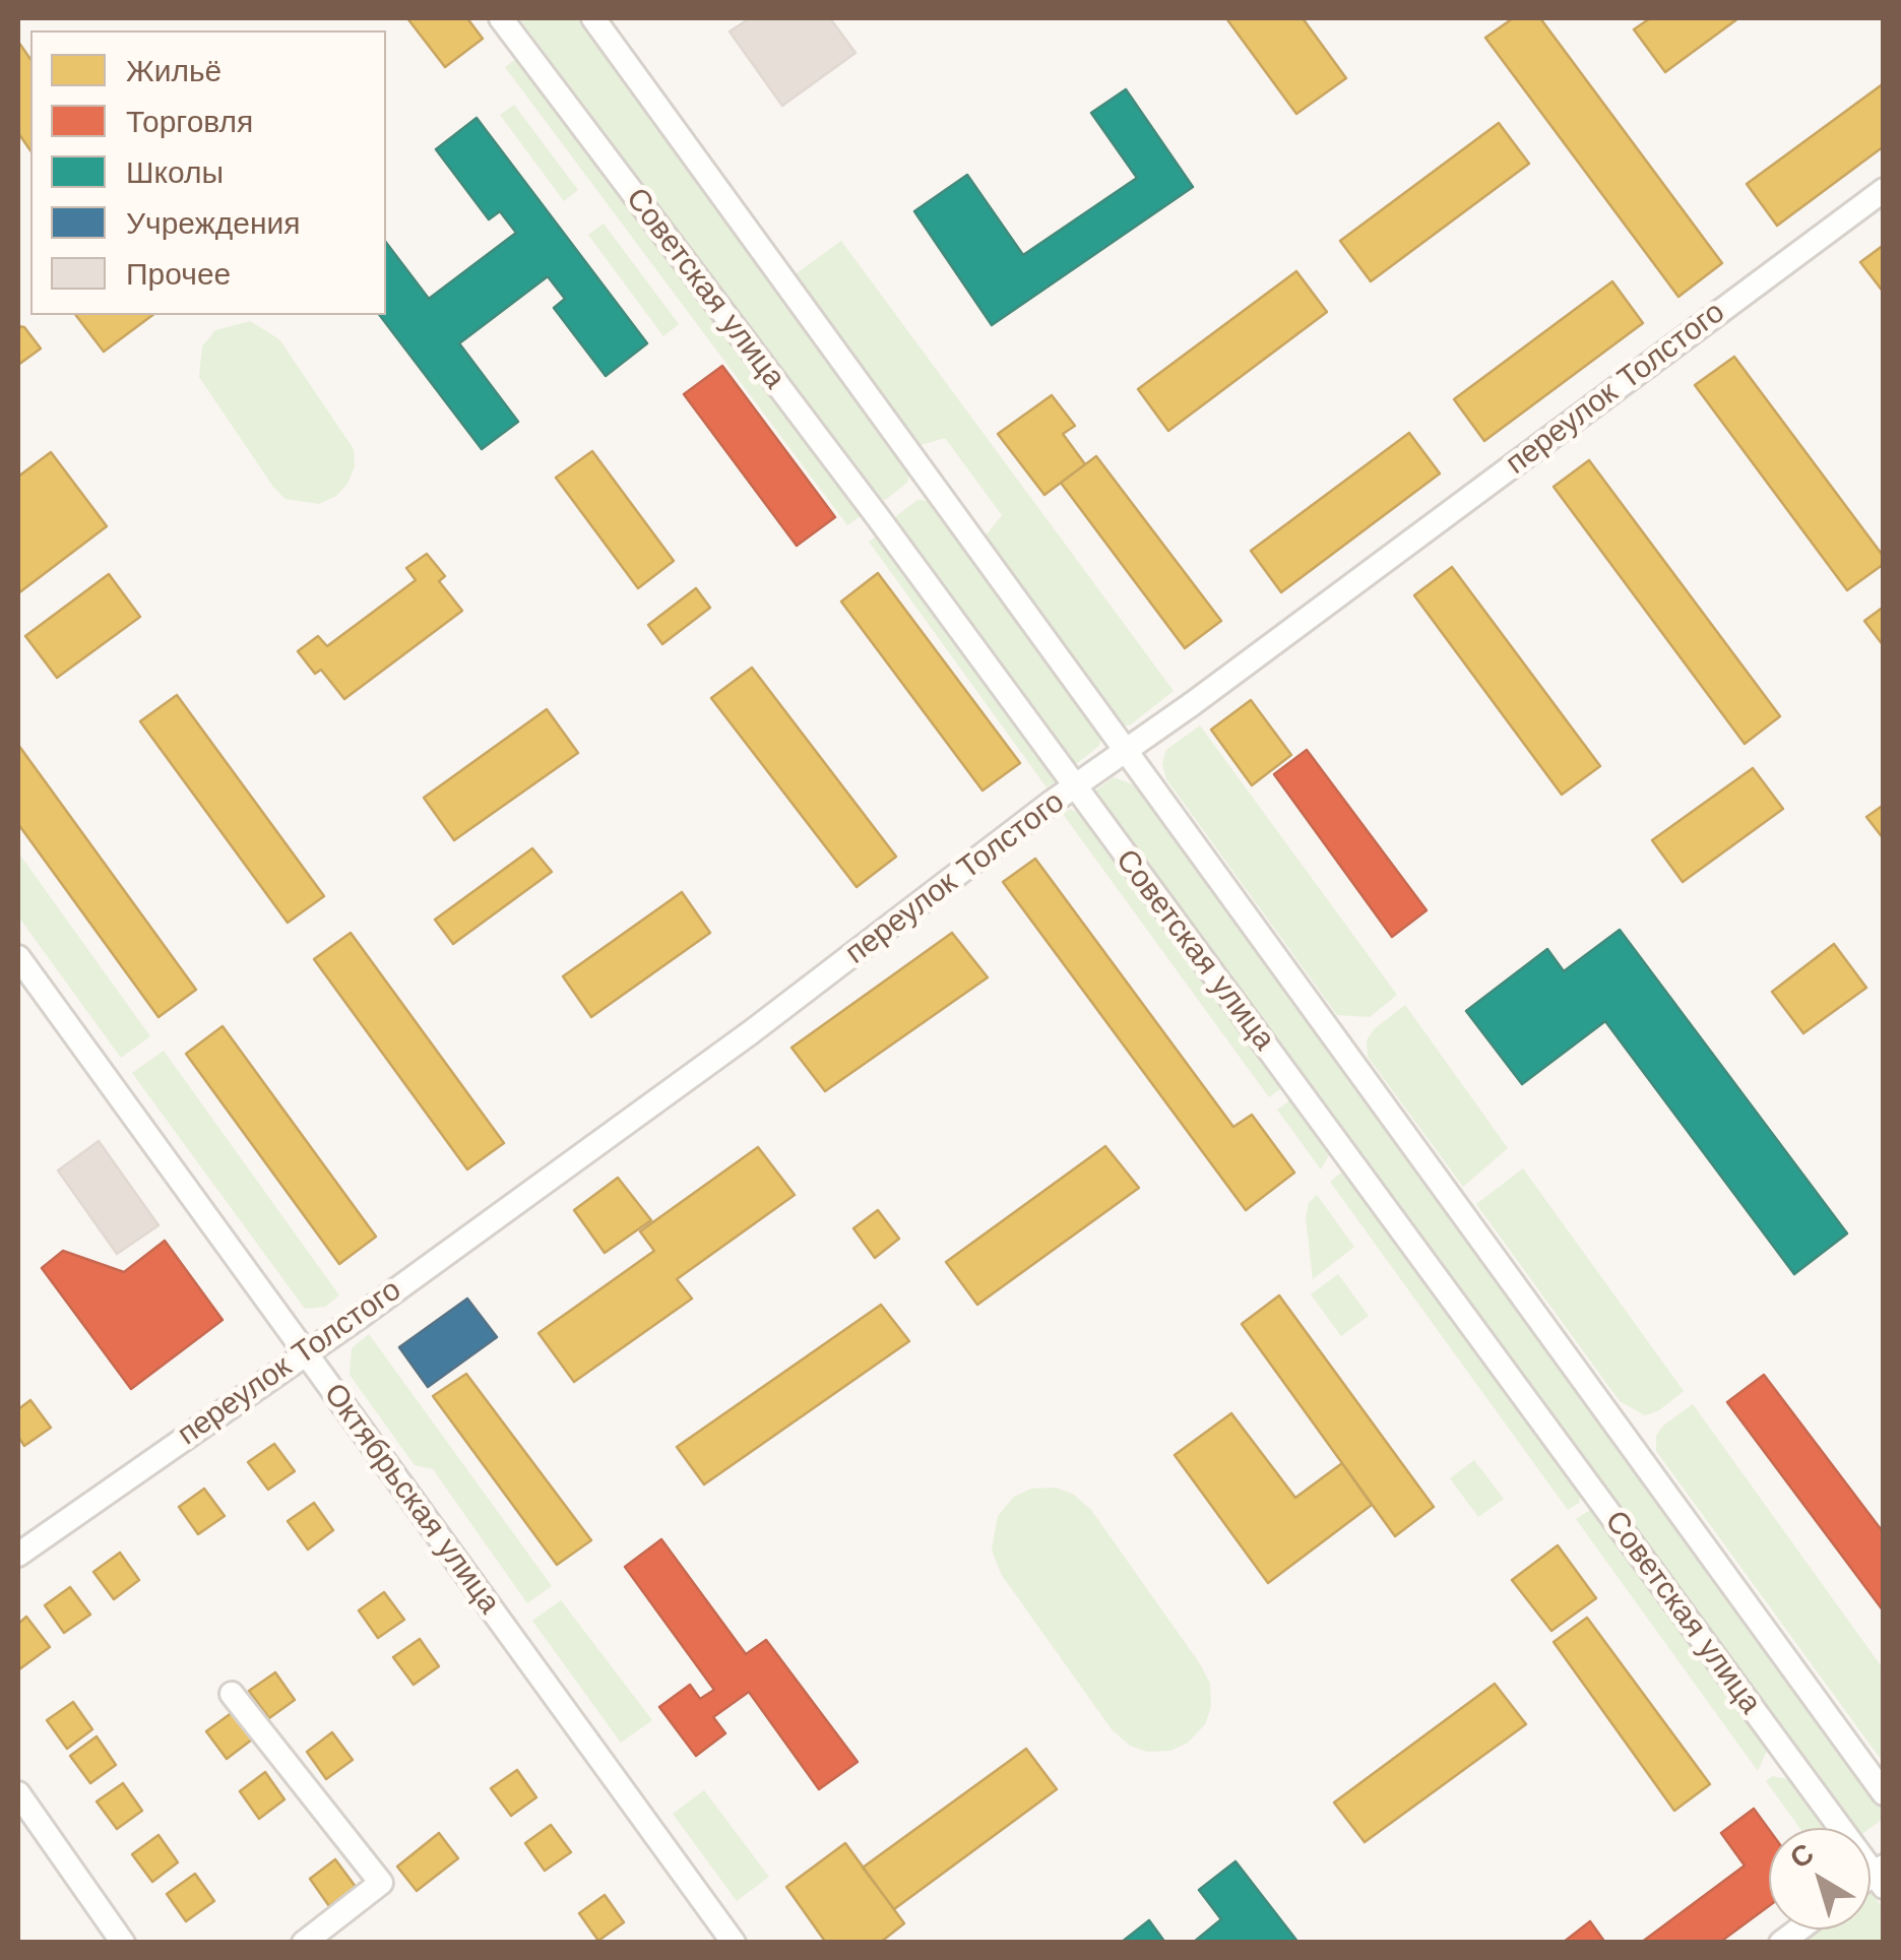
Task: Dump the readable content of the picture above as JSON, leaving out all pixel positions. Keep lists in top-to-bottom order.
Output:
{
  "streets": {
    "street": ["Советская улица", "переулок Толстого", "Октябрьская улица"]
  },
  "crossings": [
    ["Советская улица", "переулок Толстого"],
    ["переулок Толстого", "Октябрьская улица"]
  ],
  "legend": [
    "Жильё",
    "Торговля",
    "Школы",
    "Учреждения",
    "Прочее"
  ],
  "north": "top left"
}
